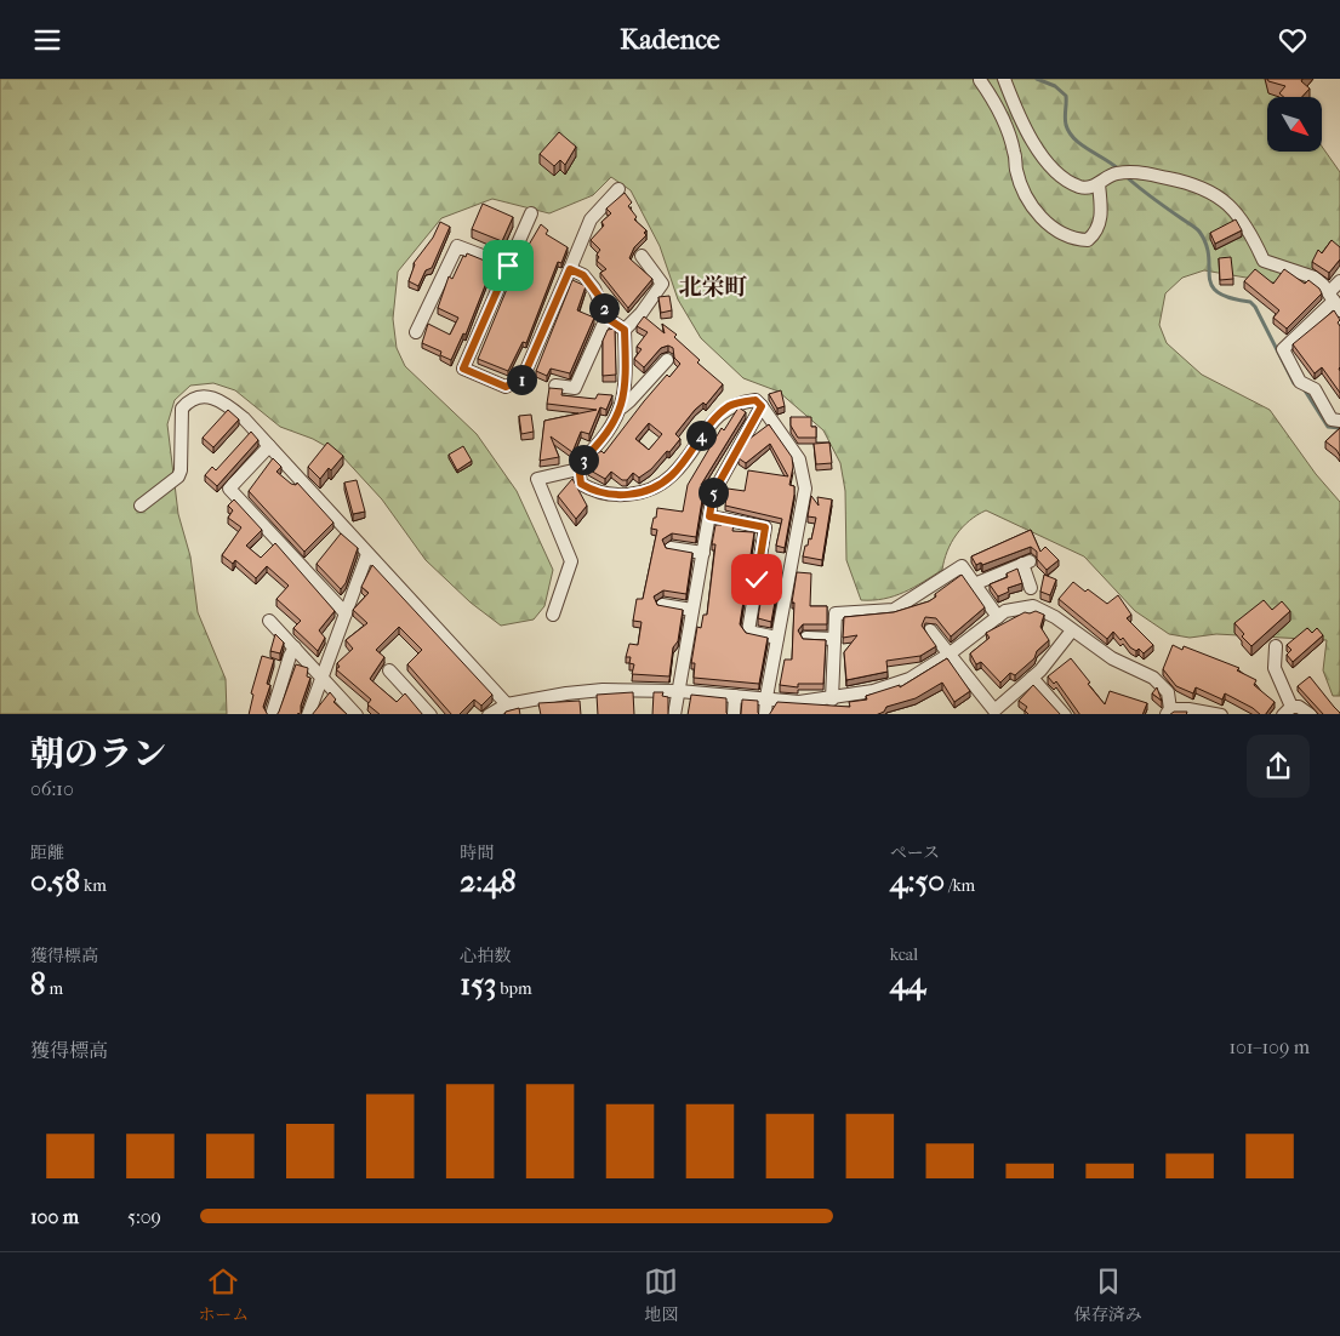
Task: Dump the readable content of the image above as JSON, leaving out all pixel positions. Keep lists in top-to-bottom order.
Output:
{
  "districts": ["北栄町"],
  "north": "bottom right",
  "page": {
    "header": "Kadence",
    "pins": [
      "2",
      "1",
      "4",
      "3",
      "5"
    ],
    "heading": ["朝のラン", "06:10"],
    "stats": [
      ["距離", "0.58 km"],
      ["時間", "2:48"],
      ["ペース", "4:50 /km"],
      ["獲得標高", "8 m"],
      ["心拍数", "153 bpm"],
      ["kcal", "44"]
    ],
    "chart": ["獲得標高", "101–109 m"],
    "list": [
      {
        "name": "100 m",
        "note": "5:09"
      }
    ],
    "tabs": ["ホーム", "地図", "保存済み"]
  }
}
